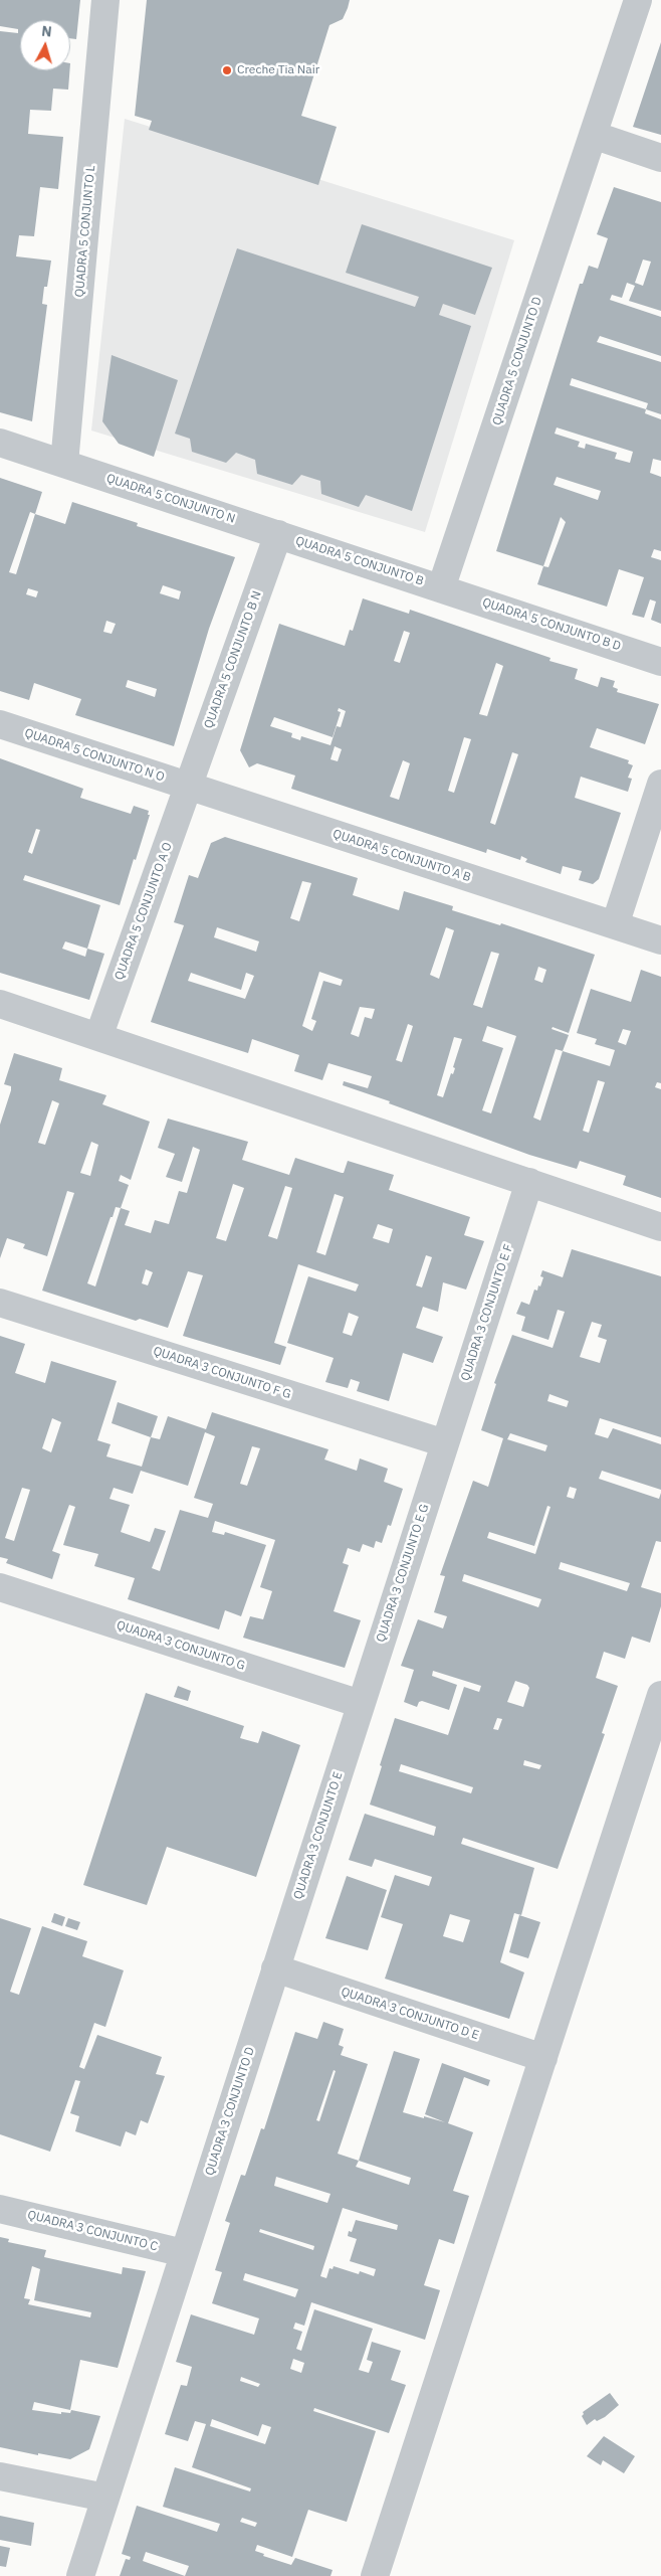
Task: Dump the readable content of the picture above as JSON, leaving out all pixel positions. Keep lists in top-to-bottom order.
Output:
{
  "streets": {
    "street": [
      "QUADRA 5 CONJUNTO L",
      "QUADRA 5 CONJUNTO D",
      "QUADRA 5 CONJUNTO N",
      "QUADRA 5 CONJUNTO B",
      "QUADRA 5 CONJUNTO B D",
      "QUADRA 5 CONJUNTO B N",
      "QUADRA 5 CONJUNTO N O",
      "QUADRA 5 CONJUNTO A B",
      "QUADRA 5 CONJUNTO A O",
      "QUADRA 3 CONJUNTO E F",
      "QUADRA 3 CONJUNTO F G",
      "QUADRA 3 CONJUNTO E G",
      "QUADRA 3 CONJUNTO G",
      "QUADRA 3 CONJUNTO E",
      "QUADRA 3 CONJUNTO D E",
      "QUADRA 3 CONJUNTO D",
      "QUADRA 3 CONJUNTO C"
    ]
  },
  "crossings": [
    ["QUADRA 5 CONJUNTO L", "QUADRA 5 CONJUNTO N"],
    ["QUADRA 5 CONJUNTO D", "QUADRA 5 CONJUNTO B"],
    ["QUADRA 5 CONJUNTO D", "QUADRA 5 CONJUNTO B D"],
    ["QUADRA 5 CONJUNTO N", "QUADRA 5 CONJUNTO B"],
    ["QUADRA 5 CONJUNTO N", "QUADRA 5 CONJUNTO B N"],
    ["QUADRA 5 CONJUNTO B", "QUADRA 5 CONJUNTO B D"],
    ["QUADRA 5 CONJUNTO B", "QUADRA 5 CONJUNTO B N"],
    ["QUADRA 5 CONJUNTO B N", "QUADRA 5 CONJUNTO N O"],
    ["QUADRA 5 CONJUNTO B N", "QUADRA 5 CONJUNTO A B"],
    ["QUADRA 5 CONJUNTO B N", "QUADRA 5 CONJUNTO A O"],
    ["QUADRA 5 CONJUNTO N O", "QUADRA 5 CONJUNTO A B"],
    ["QUADRA 5 CONJUNTO N O", "QUADRA 5 CONJUNTO A O"],
    ["QUADRA 5 CONJUNTO A B", "QUADRA 5 CONJUNTO A O"],
    ["QUADRA 3 CONJUNTO E F", "QUADRA 3 CONJUNTO F G"],
    ["QUADRA 3 CONJUNTO E F", "QUADRA 3 CONJUNTO E G"],
    ["QUADRA 3 CONJUNTO F G", "QUADRA 3 CONJUNTO E G"],
    ["QUADRA 3 CONJUNTO E G", "QUADRA 3 CONJUNTO G"],
    ["QUADRA 3 CONJUNTO E G", "QUADRA 3 CONJUNTO E"],
    ["QUADRA 3 CONJUNTO G", "QUADRA 3 CONJUNTO E"],
    ["QUADRA 3 CONJUNTO E", "QUADRA 3 CONJUNTO D E"],
    ["QUADRA 3 CONJUNTO E", "QUADRA 3 CONJUNTO D"],
    ["QUADRA 3 CONJUNTO D E", "QUADRA 3 CONJUNTO D"],
    ["QUADRA 3 CONJUNTO D", "QUADRA 3 CONJUNTO C"]
  ],
  "places": ["Creche Tia Nair"],
  "north": "top"
}
